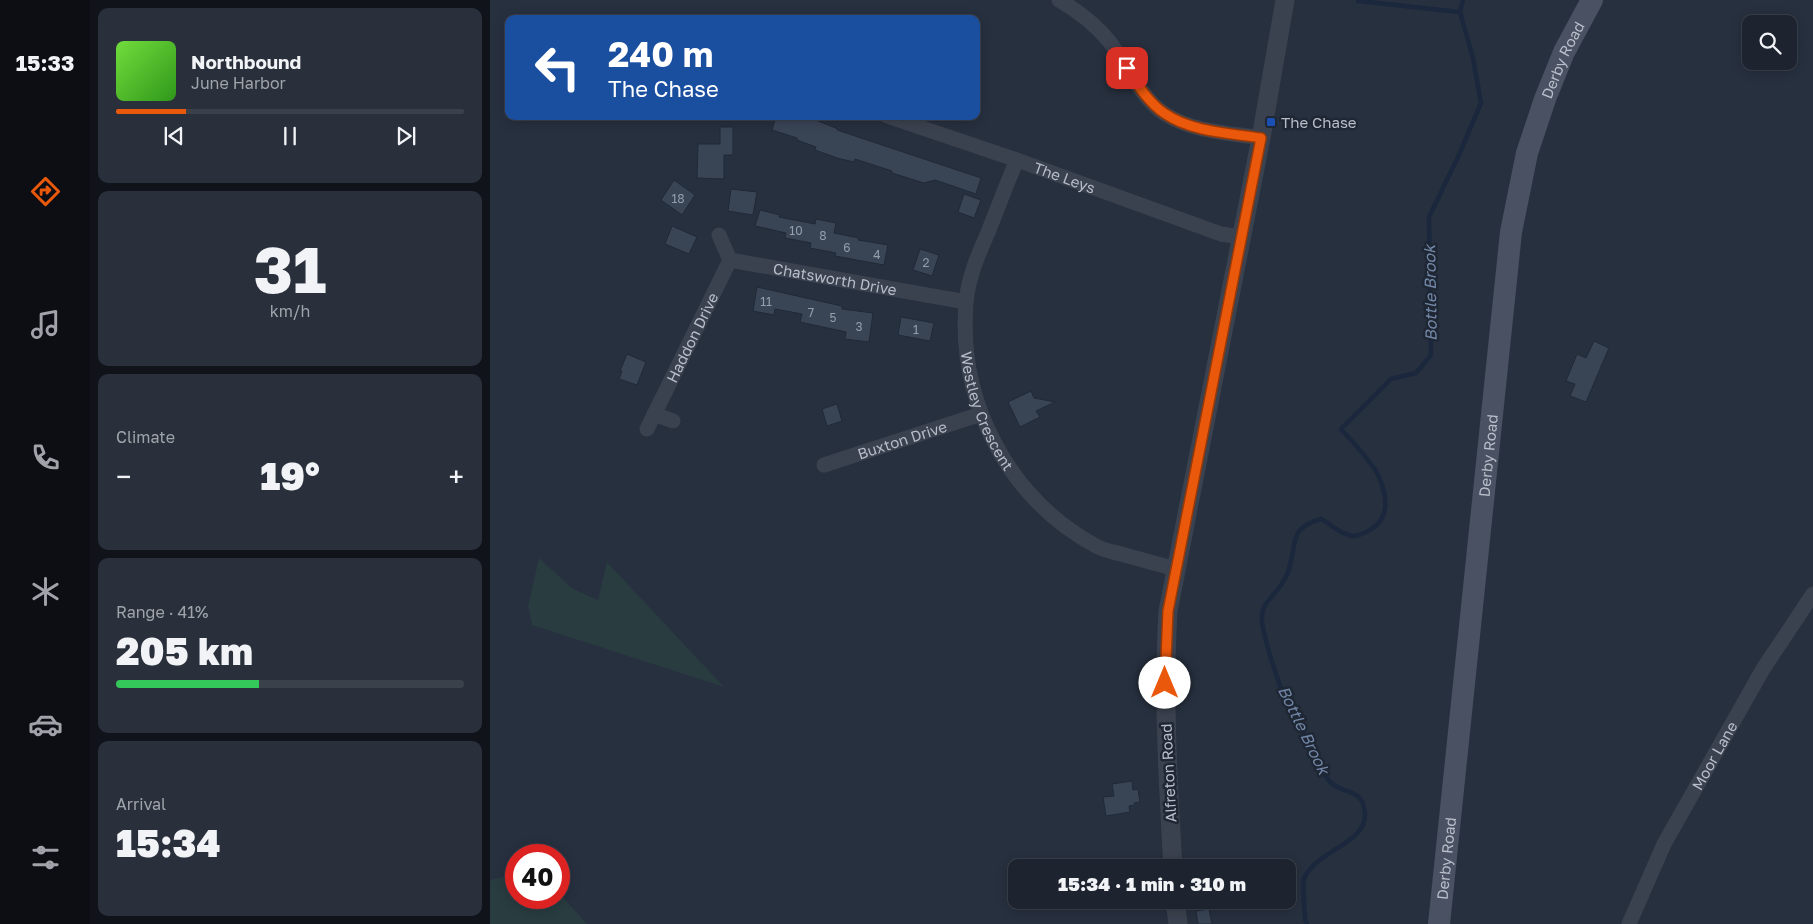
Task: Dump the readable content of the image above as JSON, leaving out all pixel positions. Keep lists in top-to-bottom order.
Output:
{
  "streets": {
    "main road": ["Derby Road"],
    "street": [
      "The Leys",
      "Chatsworth Drive",
      "Haddon Drive",
      "Westley Crescent",
      "Buxton Drive",
      "Moor Lane",
      "Alfreton Road"
    ]
  },
  "crossings": [
    ["The Leys", "Westley Crescent"],
    ["The Leys", "Alfreton Road"],
    ["Chatsworth Drive", "Haddon Drive"],
    ["Chatsworth Drive", "Westley Crescent"],
    ["Westley Crescent", "Buxton Drive"],
    ["Westley Crescent", "Alfreton Road"]
  ],
  "water": ["Bottle Brook"],
  "places": {
    "transit": ["The Chase"]
  },
  "house_numbers": [
    "18",
    "10",
    "8",
    "6",
    "4",
    "2",
    "11",
    "7",
    "5",
    "3",
    "1"
  ],
  "page": {
    "tabs": "15:33",
    "turn": ["240 m", "The Chase"],
    "song": ["Northbound", "June Harbor"],
    "tile": [
      ["31", "km/h"],
      "Climate",
      ["Range · 41%", "205 km"],
      ["Arrival", "15:34"]
    ],
    "heat": ["−", "19°", "+"],
    "limit": "40",
    "trip": "15:34 · 1 min · 310 m"
  }
}
